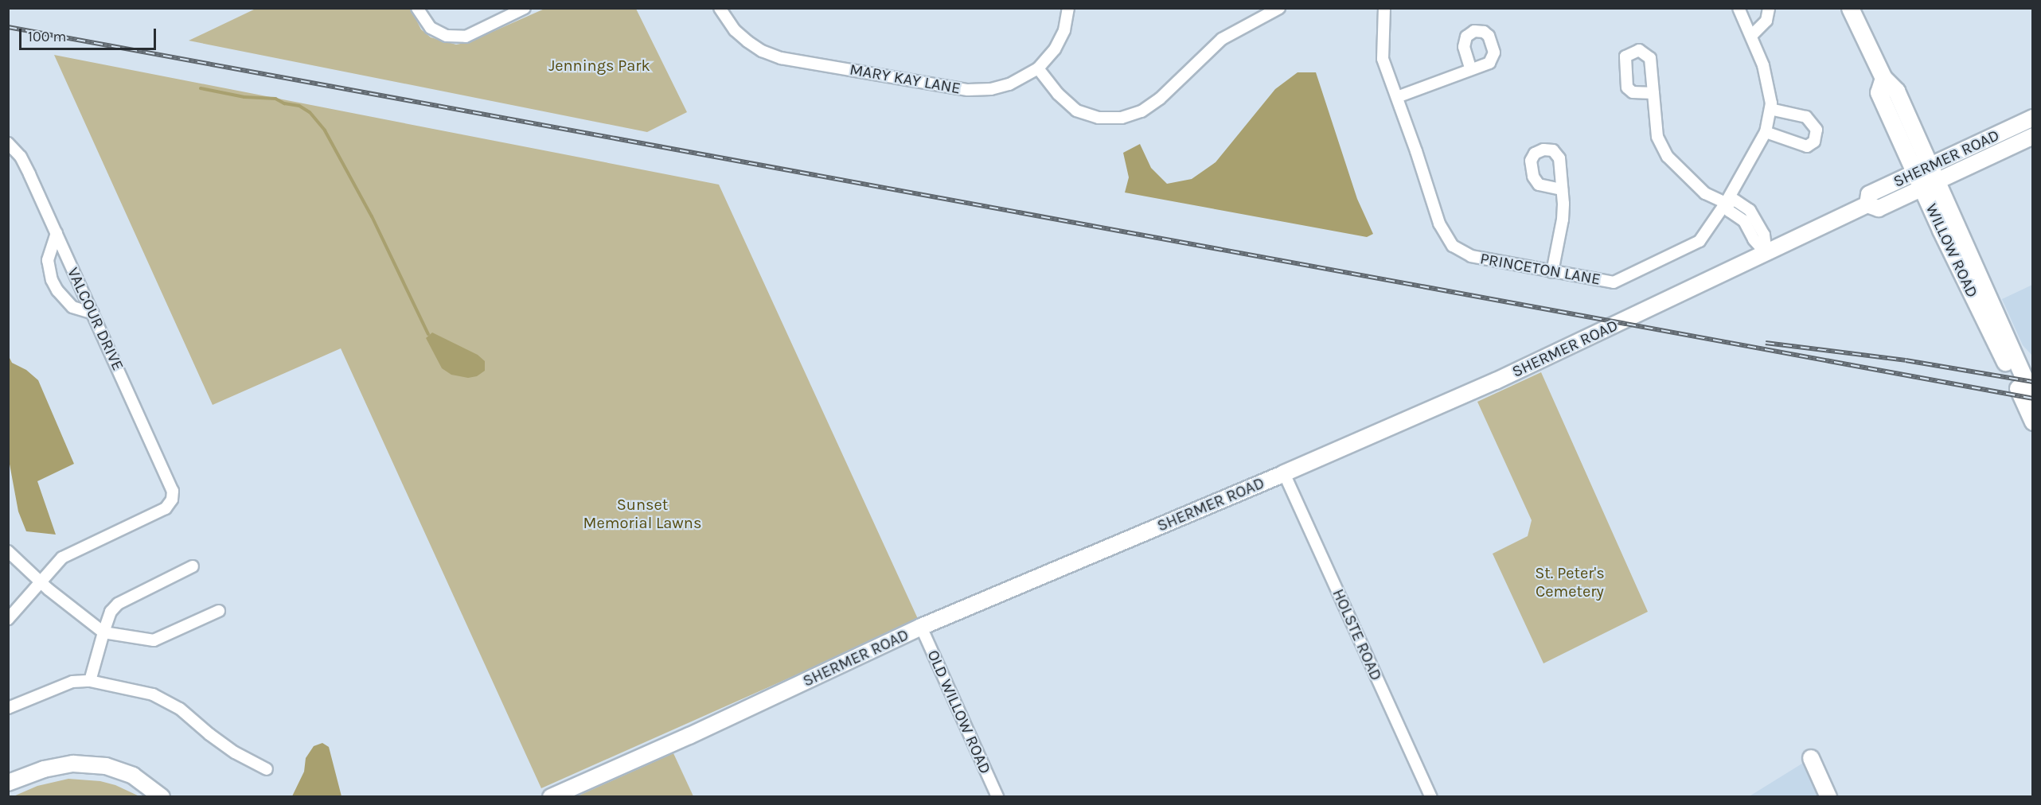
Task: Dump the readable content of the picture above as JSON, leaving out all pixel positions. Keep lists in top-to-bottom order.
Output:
{
  "streets": {
    "main road": ["WILLOW ROAD"],
    "street": [
      "MARY KAY LANE",
      "SHERMER ROAD",
      "PRINCETON LANE",
      "VALCOUR DRIVE",
      "HOLSTE ROAD",
      "OLD WILLOW ROAD"
    ]
  },
  "crossings": [
    ["SHERMER ROAD", "WILLOW ROAD"],
    ["SHERMER ROAD", "HOLSTE ROAD"],
    ["SHERMER ROAD", "OLD WILLOW ROAD"]
  ],
  "parks": ["Jennings Park", "Sunset Memorial Lawns", "St. Peter's Cemetery"],
  "scale_bar": "100 m"
}
